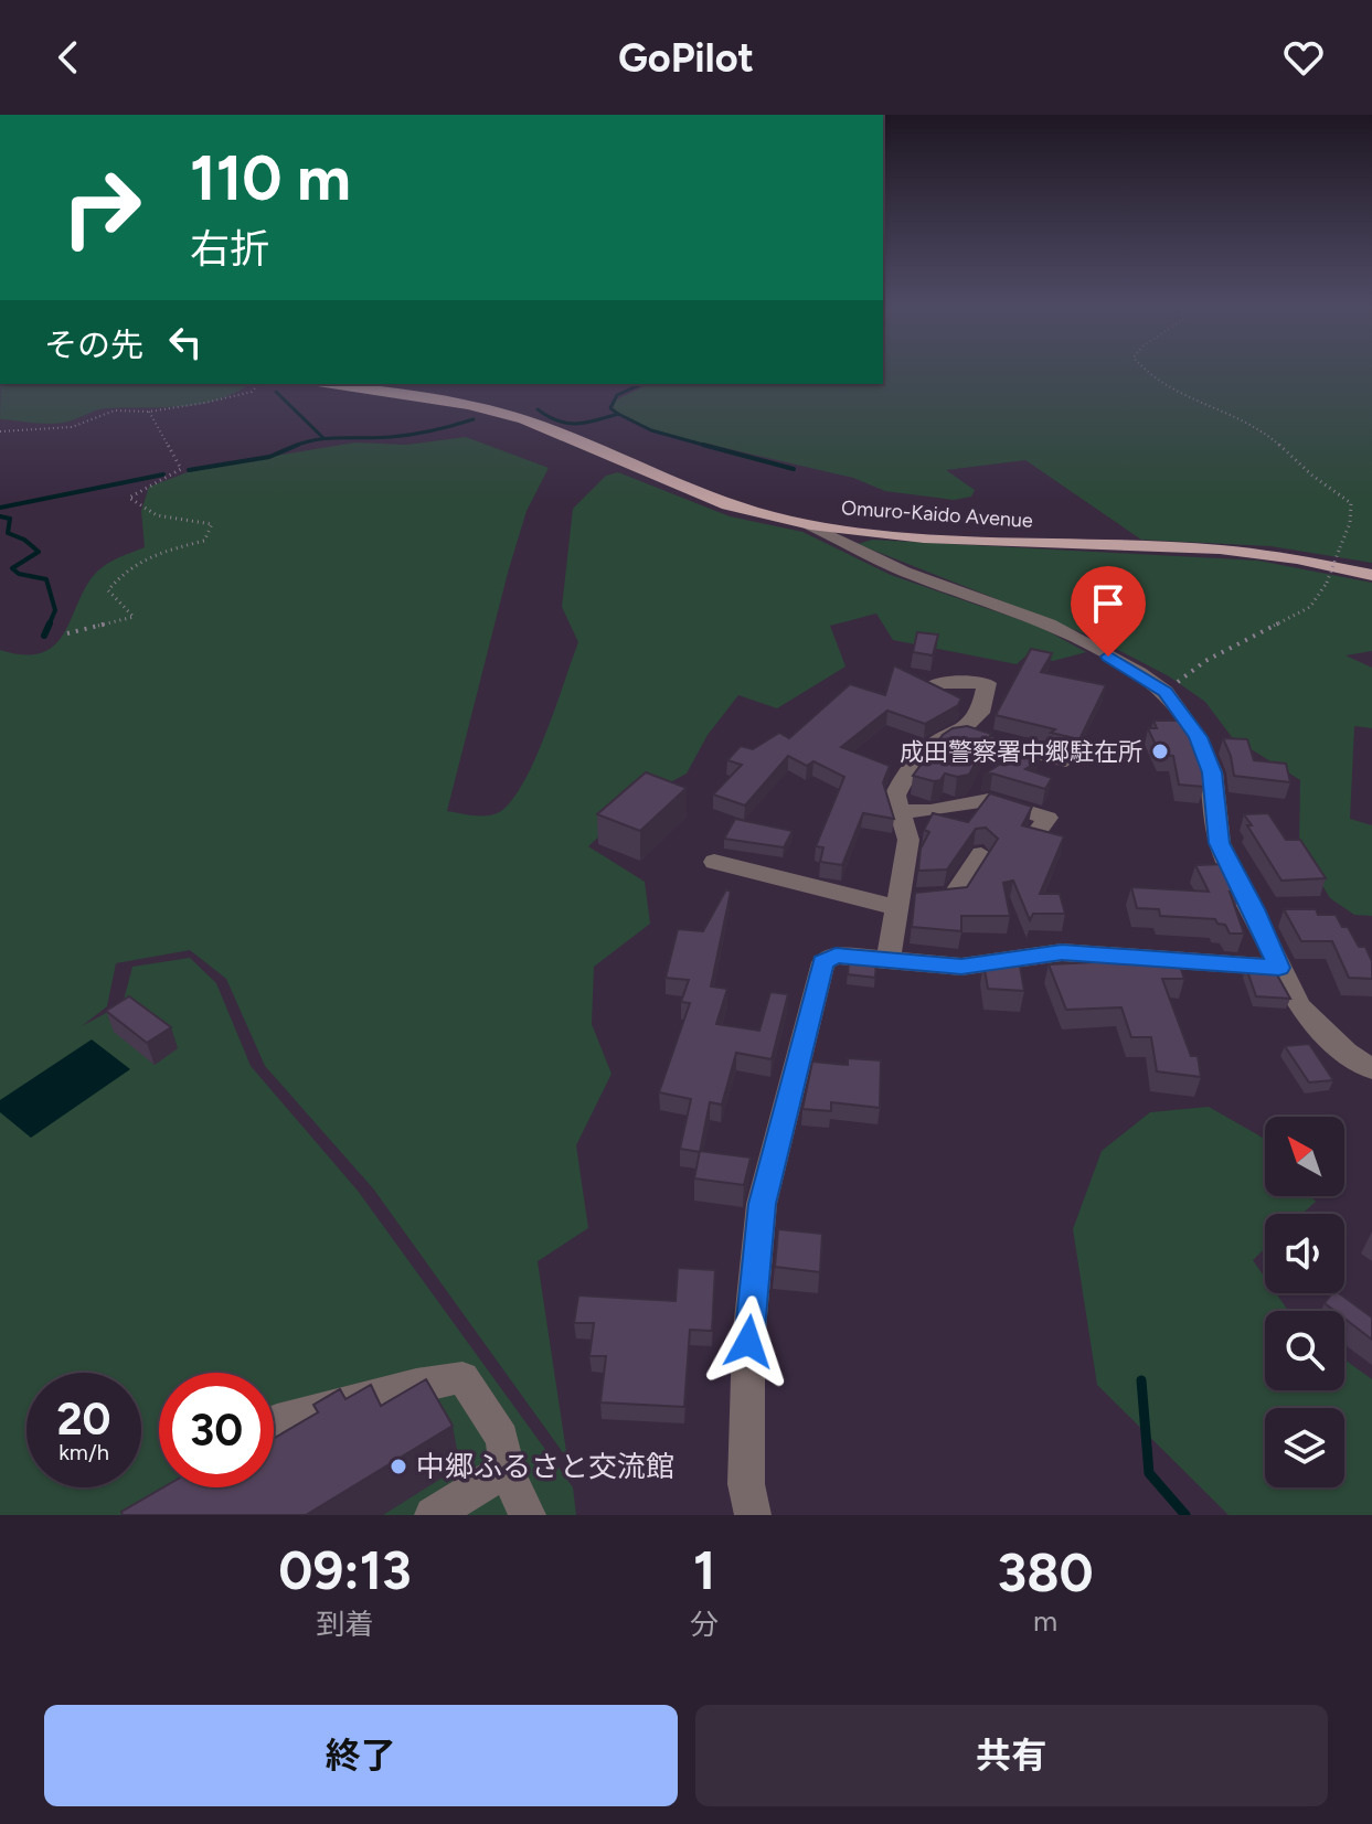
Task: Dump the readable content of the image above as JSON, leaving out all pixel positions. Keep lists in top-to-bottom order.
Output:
{
  "streets": {
    "main road": ["Omuro-Kaido Avenue"]
  },
  "places": ["成田警察署中郷駐在所", "中郷ふるさと交流館"],
  "north": "top left",
  "page": {
    "header": "GoPilot",
    "turn": ["110 m", "右折"],
    "then": "その先",
    "speed": "20 km/h",
    "limit": "30",
    "eta": [
      "09:13",
      "到着",
      "1",
      "分",
      "380",
      "m"
    ],
    "buttons": ["終了", "共有"]
  }
}
